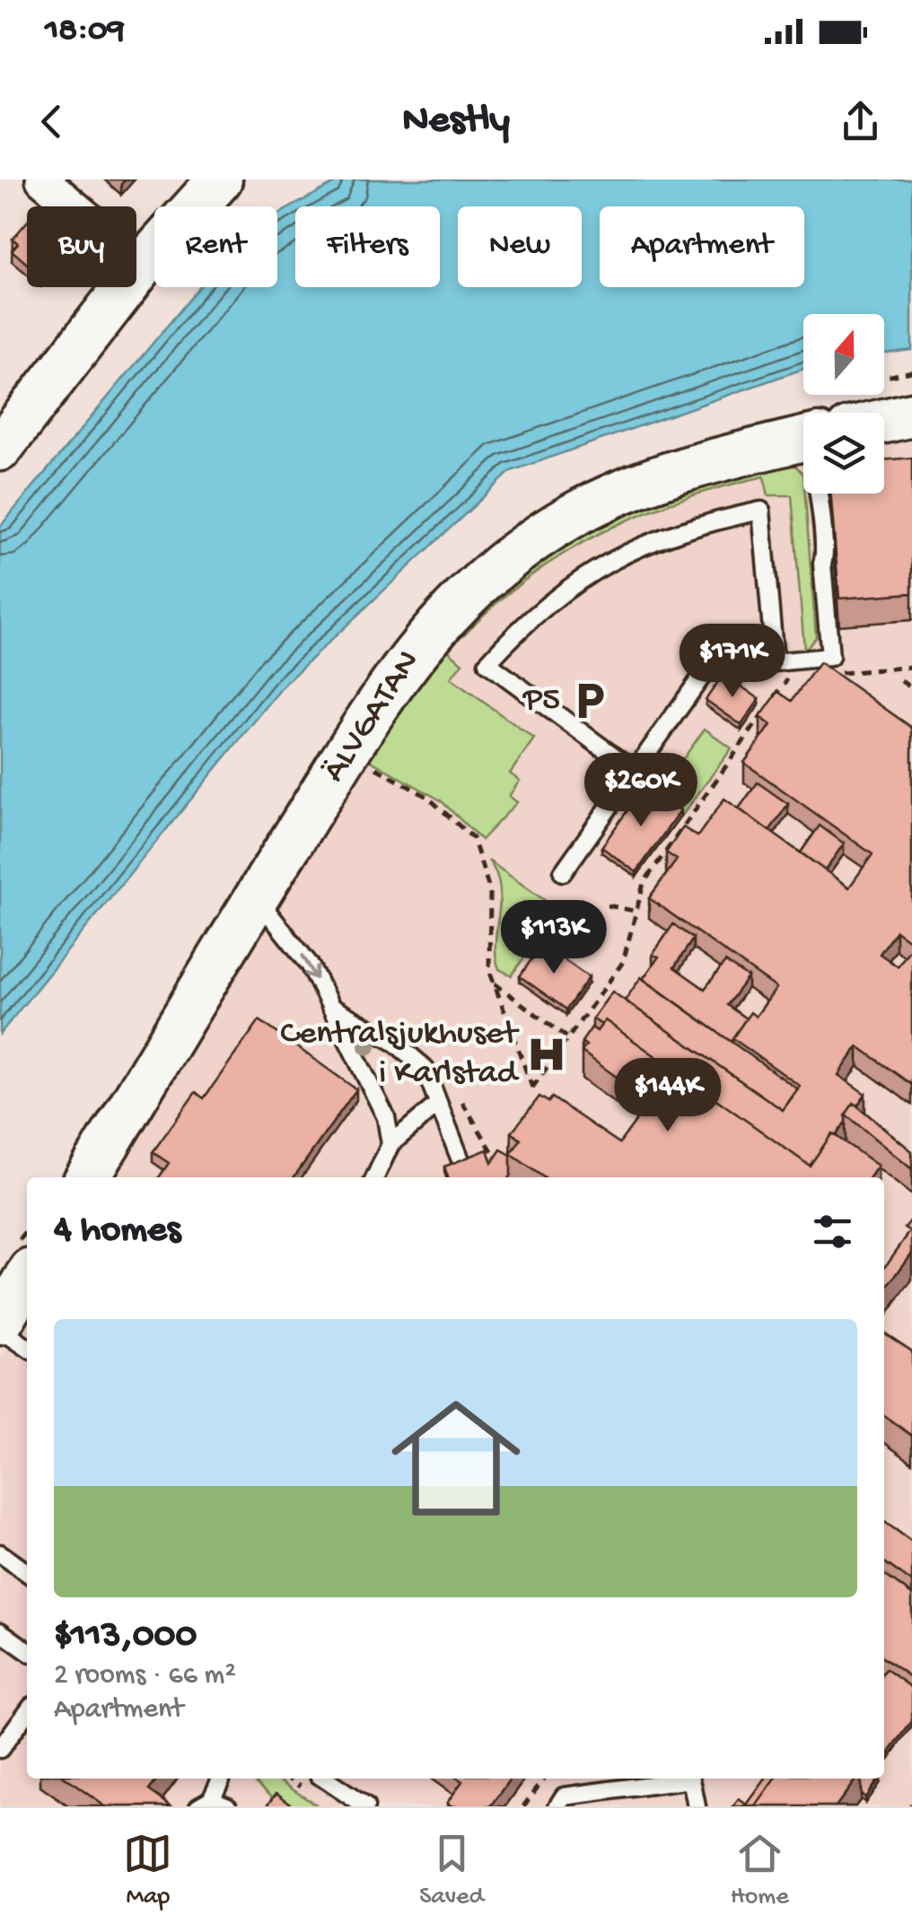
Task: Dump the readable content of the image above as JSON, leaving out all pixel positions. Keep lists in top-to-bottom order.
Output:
{
  "streets": {
    "street": ["ÄLVGATAN"]
  },
  "places": {
    "parking": ["P5"],
    "hospital": ["Centralsjukhuset i Karlstad"]
  },
  "north": "top",
  "page": {
    "status": "18:09",
    "header": "Nestly",
    "chip": [
      "Buy",
      "Rent",
      "Filters",
      "New",
      "Apartment"
    ],
    "price": [
      "$171K",
      "$260K",
      "$113K",
      "$144K"
    ],
    "heading": "4 homes",
    "list": [
      {
        "name": "$113,000",
        "note": "2 rooms · 66 m² · Apartment"
      }
    ],
    "tabs": ["Map", "Saved", "Home"]
  }
}
